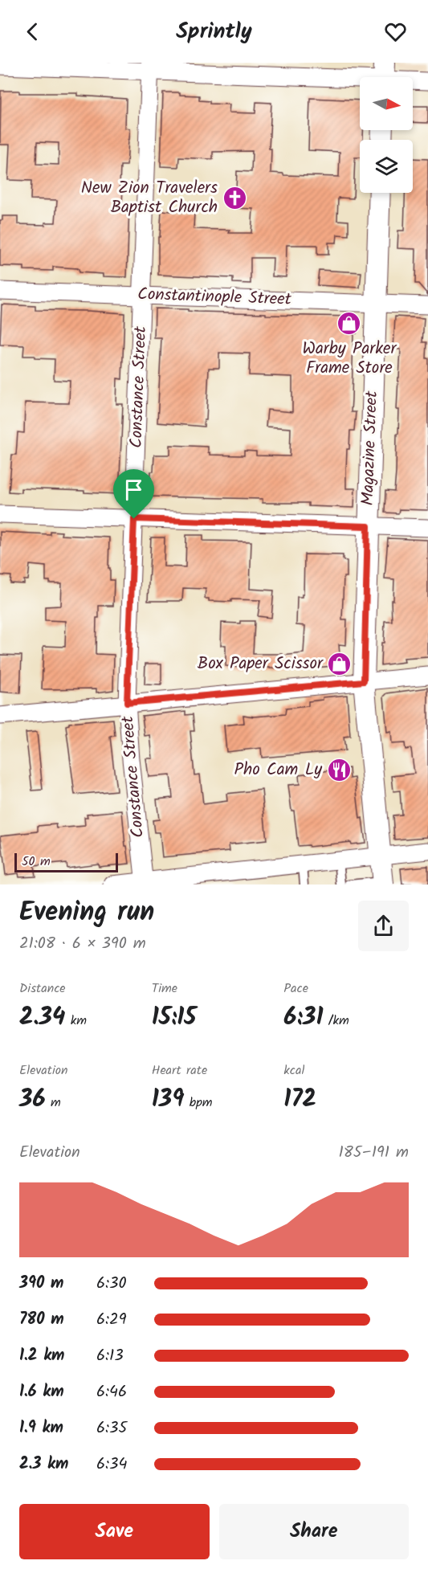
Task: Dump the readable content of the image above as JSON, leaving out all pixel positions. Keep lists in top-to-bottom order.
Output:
{
  "streets": {
    "street": ["Constantinople Street", "Constance Street", "Magazine Street"]
  },
  "crossings": [
    ["Constantinople Street", "Constance Street"],
    ["Constantinople Street", "Magazine Street"]
  ],
  "places": {
    "church": ["New Zion Travelers Baptist Church"],
    "shop": ["Warby Parker Frame Store", "Box Paper Scissor"],
    "restaurant": ["Pho Cam Ly"]
  },
  "scale_bar": "50 m",
  "north": "right",
  "page": {
    "header": "Sprintly",
    "scale": "50 m",
    "heading": ["Evening run", "21:08 · 6 × 390 m"],
    "stats": [
      ["Distance", "2.34 km"],
      ["Time", "15:15"],
      ["Pace", "6:31 /km"],
      ["Elevation", "36 m"],
      ["Heart rate", "139 bpm"],
      ["kcal", "172"]
    ],
    "chart": ["Elevation", "185–191 m"],
    "list": [
      {
        "name": "390 m",
        "note": "6:30"
      },
      {
        "name": "780 m",
        "note": "6:29"
      },
      {
        "name": "1.2 km",
        "note": "6:13"
      },
      {
        "name": "1.6 km",
        "note": "6:46"
      },
      {
        "name": "1.9 km",
        "note": "6:35"
      },
      {
        "name": "2.3 km",
        "note": "6:34"
      }
    ],
    "buttons": ["Save", "Share"]
  }
}
